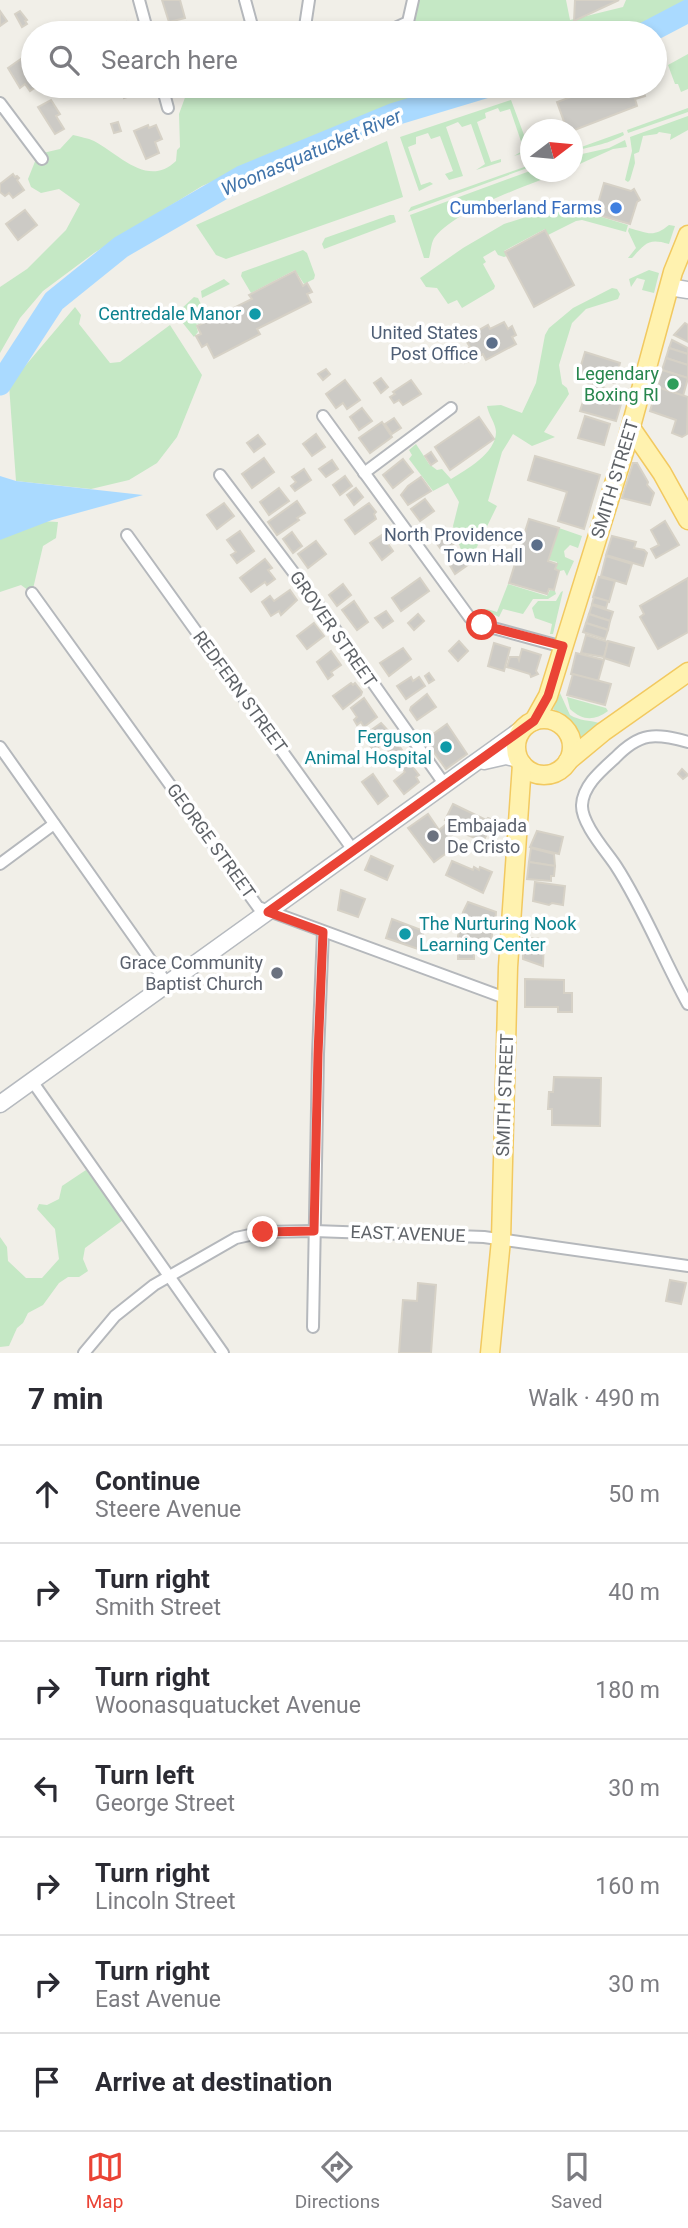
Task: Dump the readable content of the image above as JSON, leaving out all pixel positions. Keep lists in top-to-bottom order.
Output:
{
  "streets": {
    "main road": ["SMITH STREET"],
    "street": [
      "GROVER STREET",
      "REDFERN STREET",
      "GEORGE STREET",
      "EAST AVENUE"
    ]
  },
  "crossings": [
    ["SMITH STREET", "GEORGE STREET"],
    ["SMITH STREET", "EAST AVENUE"]
  ],
  "water": ["Woonasquatucket River"],
  "places": [
    "Cumberland Farms",
    "Centredale Manor",
    "United States Post Office",
    "Legendary Boxing RI",
    "North Providence Town Hall",
    "Ferguson Animal Hospital",
    "Embajada De Cristo",
    "The Nurturing Nook Learning Center",
    "Grace Community Baptist Church"
  ],
  "north": "right",
  "page": {
    "search": "Search here",
    "heading": ["7 min", "Walk · 490 m"],
    "list": [
      ["Continue", "Steere Avenue", "50 m"],
      ["Turn right", "Smith Street", "40 m"],
      ["Turn right", "Woonasquatucket Avenue", "180 m"],
      ["Turn left", "George Street", "30 m"],
      ["Turn right", "Lincoln Street", "160 m"],
      ["Turn right", "East Avenue", "30 m"],
      "Arrive at destination"
    ],
    "nav": ["Map", "Directions", "Saved"]
  }
}
